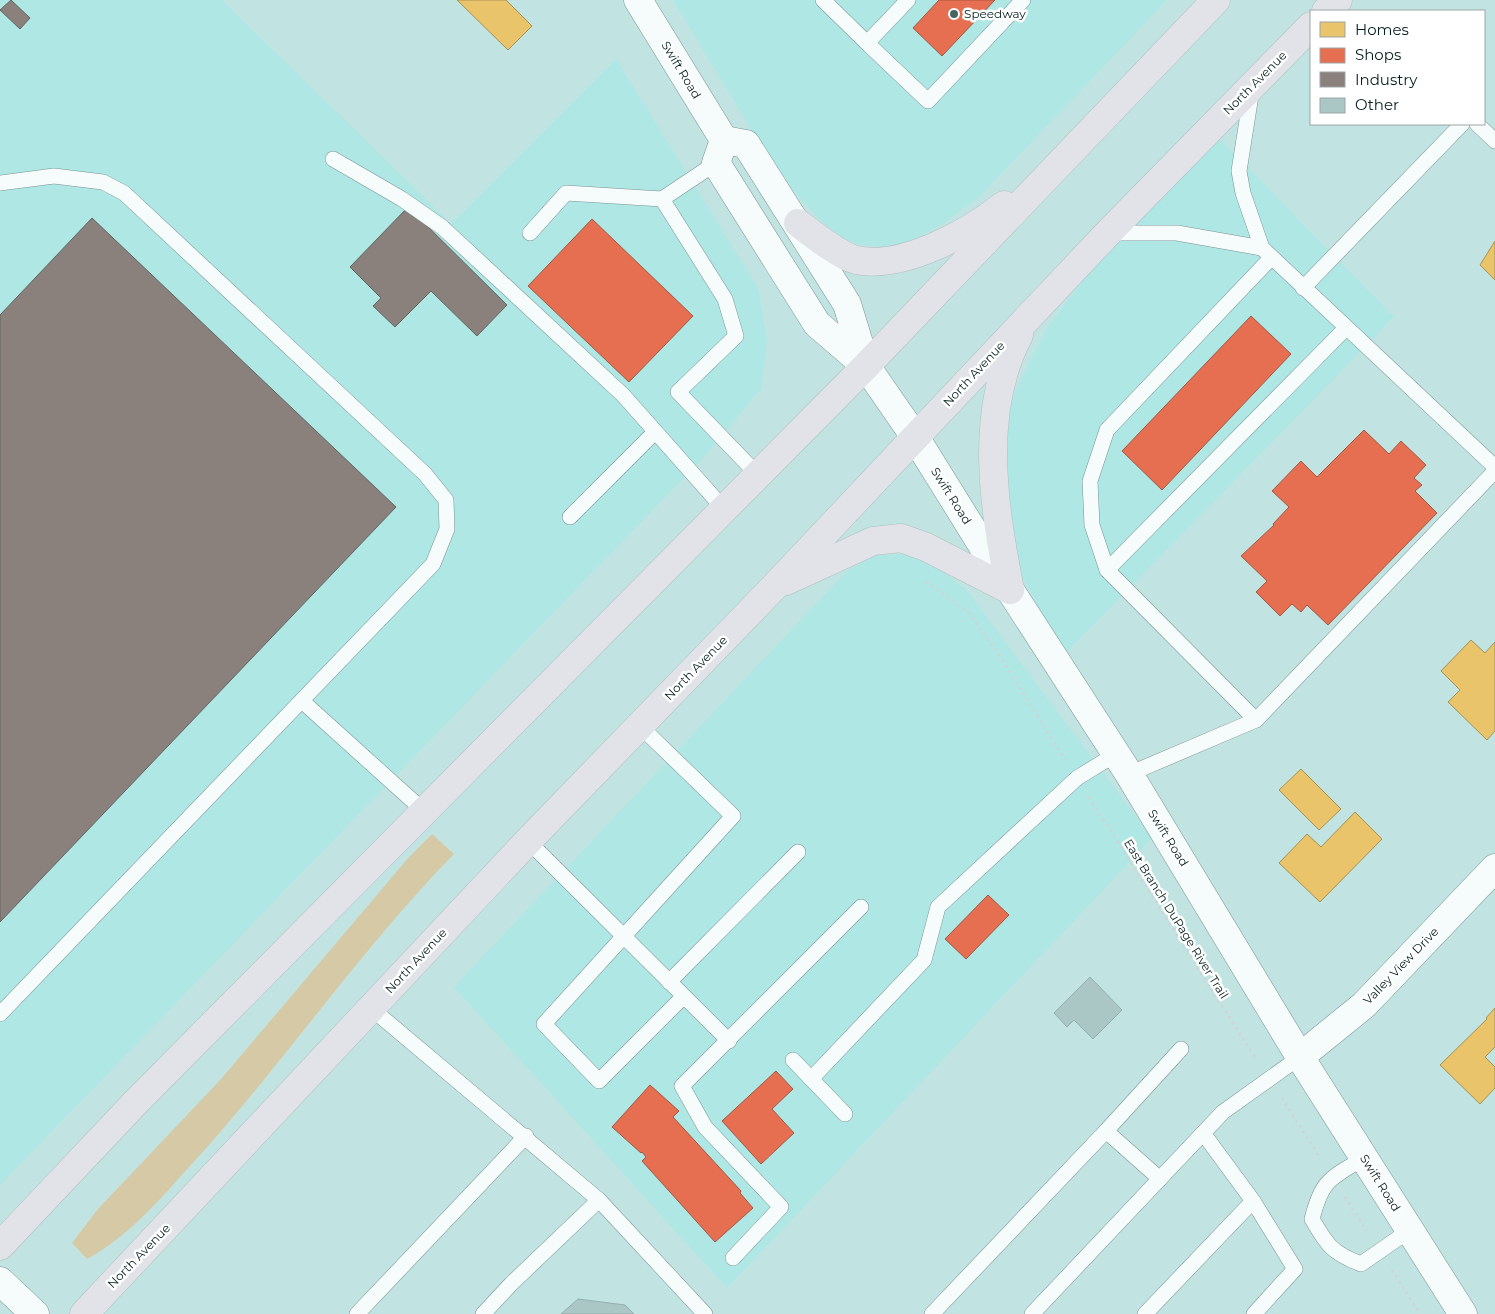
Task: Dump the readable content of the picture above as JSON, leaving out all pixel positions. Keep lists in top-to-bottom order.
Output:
{
  "streets": {
    "main road": ["North Avenue"],
    "street": ["Swift Road", "Valley View Drive"],
    "path": ["East Branch DuPage River Trail"]
  },
  "crossings": [
    ["Swift Road", "North Avenue"],
    ["Swift Road", "Valley View Drive"]
  ],
  "places": ["Speedway"],
  "legend": [
    "Homes",
    "Shops",
    "Industry",
    "Other"
  ]
}
